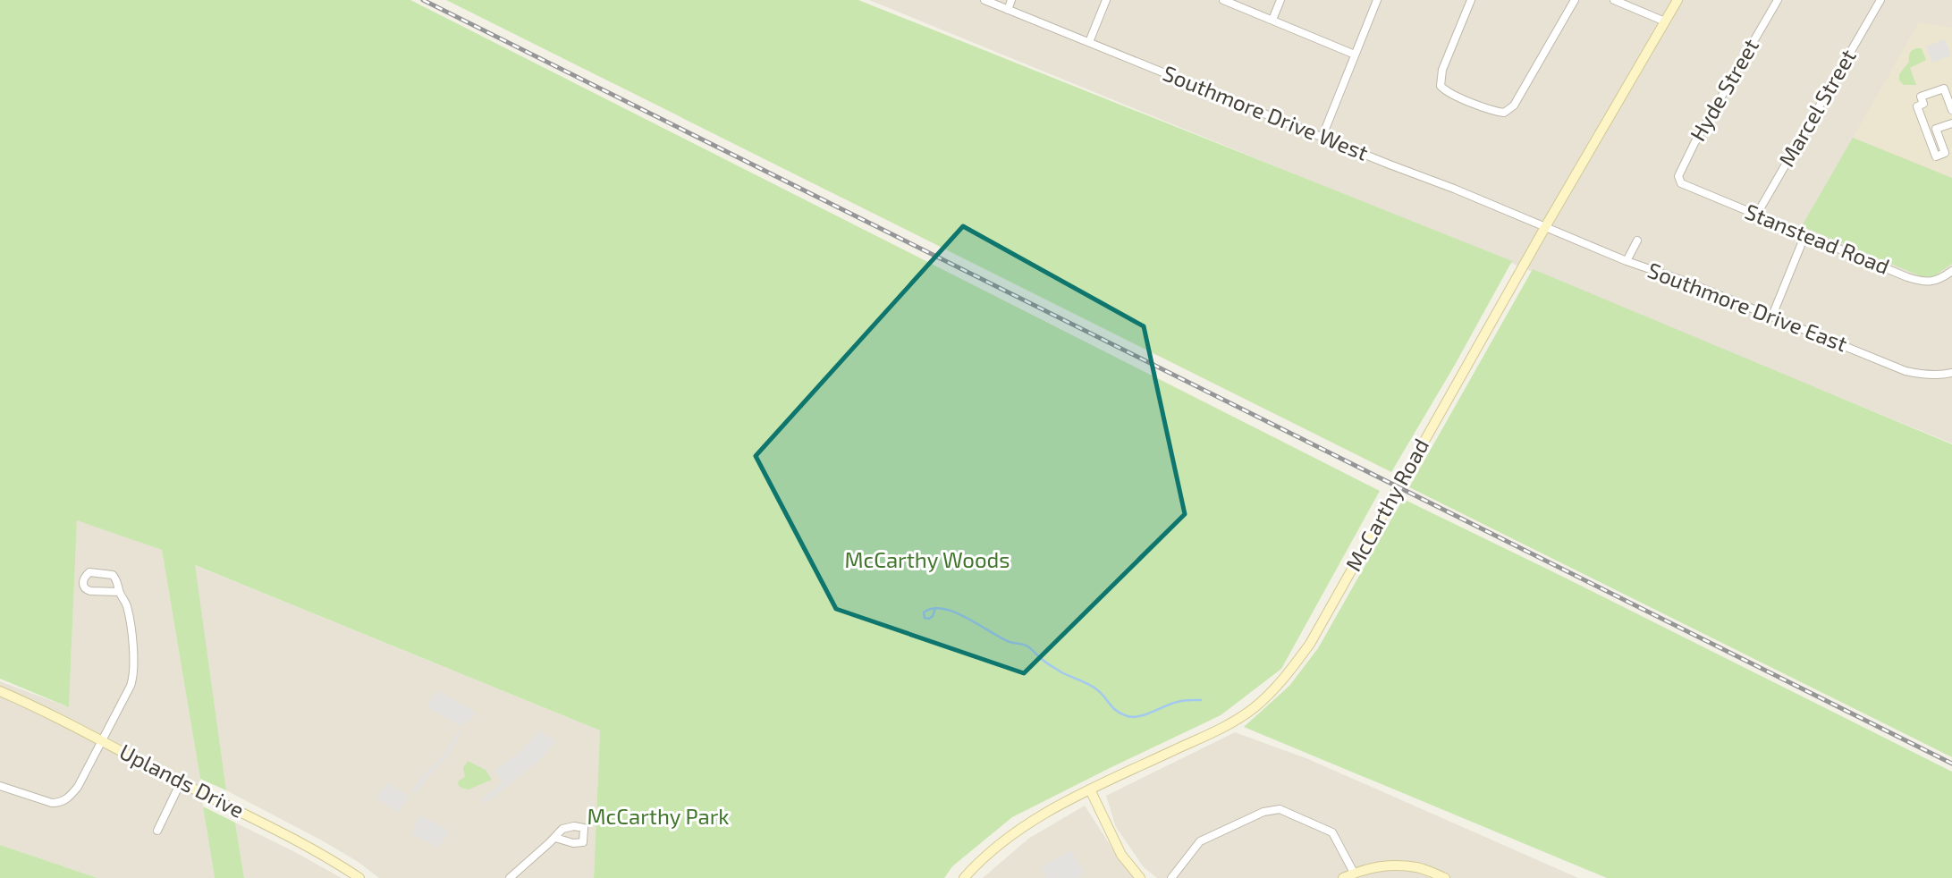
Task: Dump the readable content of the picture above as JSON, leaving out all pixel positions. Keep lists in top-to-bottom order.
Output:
{
  "streets": {
    "street": [
      "Hyde Street",
      "Marcel Street",
      "Southmore Drive West",
      "Stanstead Road",
      "Southmore Drive East",
      "McCarthy Road",
      "Uplands Drive"
    ]
  },
  "crossings": [
    ["Hyde Street", "Stanstead Road"],
    ["Marcel Street", "Stanstead Road"],
    ["Southmore Drive West", "Southmore Drive East"],
    ["Southmore Drive West", "McCarthy Road"],
    ["Southmore Drive East", "McCarthy Road"]
  ],
  "parks": ["McCarthy Woods", "McCarthy Park"]
}
